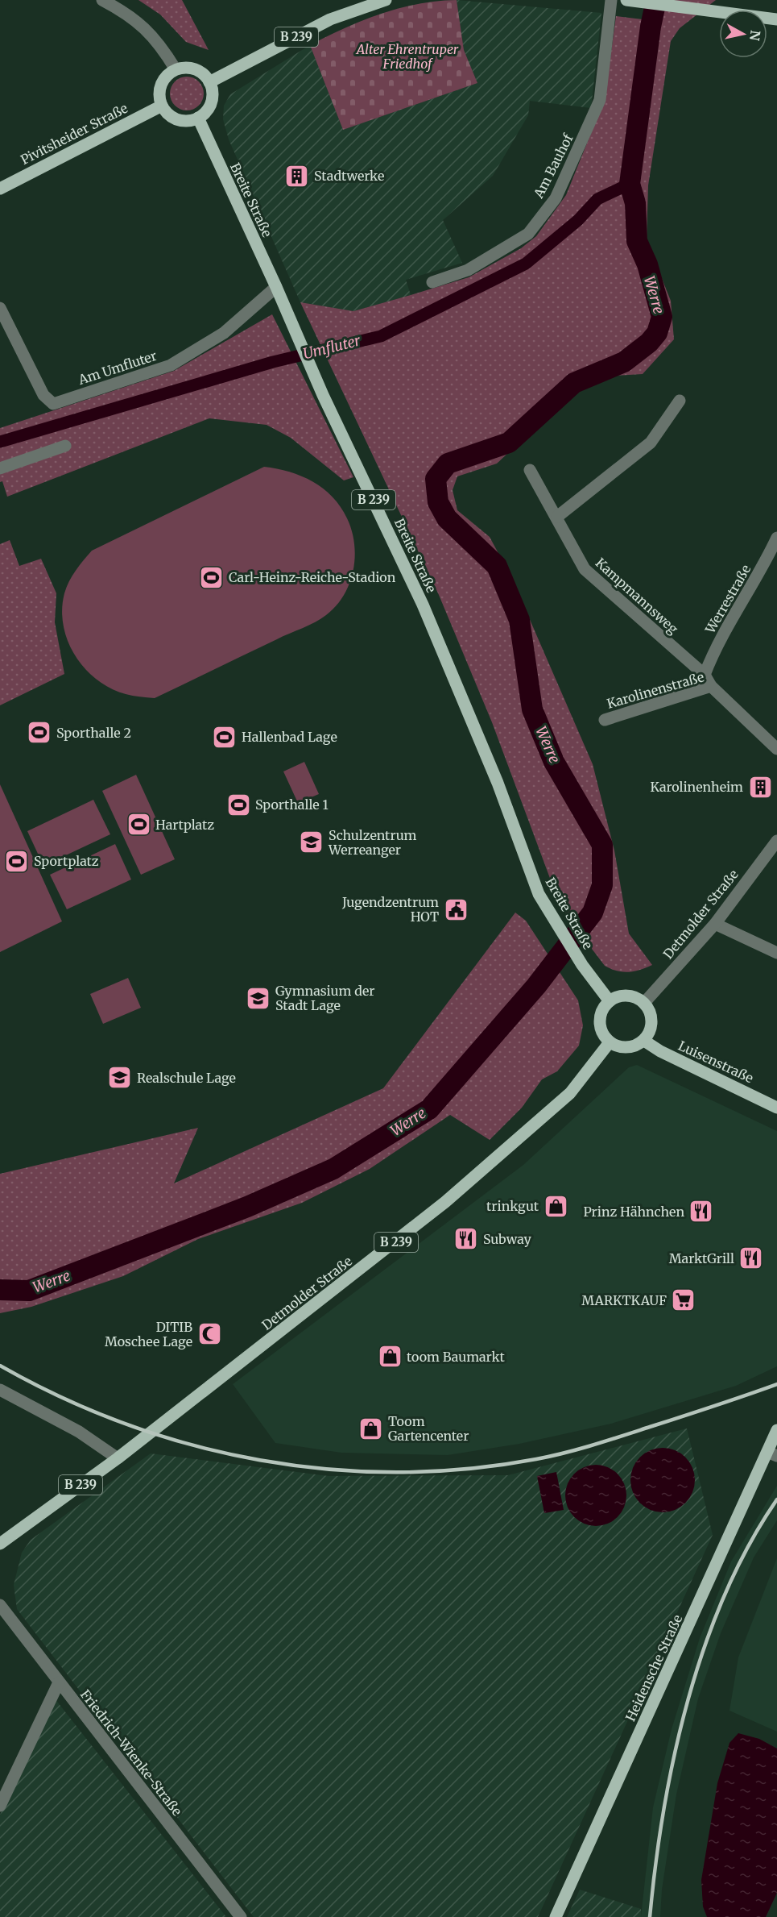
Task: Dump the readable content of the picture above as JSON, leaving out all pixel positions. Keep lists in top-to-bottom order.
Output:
{
  "streets": {
    "main road": [
      "B 239",
      "Pivitsheider Straße",
      "Breite Straße",
      "Detmolder Straße",
      "Luisenstraße",
      "Heidensche Straße"
    ],
    "street": [
      "Am Bauhof",
      "Am Umfluter",
      "Kampmannsweg",
      "Werrestraße",
      "Karolinenstraße",
      "Friedrich-Wienke-Straße"
    ]
  },
  "crossings": [
    ["B 239", "Pivitsheider Straße"],
    ["B 239", "Breite Straße"],
    ["Pivitsheider Straße", "Breite Straße"],
    ["Breite Straße", "Am Umfluter"],
    ["Breite Straße", "Detmolder Straße"],
    ["Breite Straße", "Luisenstraße"],
    ["Kampmannsweg", "Werrestraße"],
    ["Kampmannsweg", "Karolinenstraße"],
    ["Detmolder Straße", "Luisenstraße"]
  ],
  "water": ["Werre", "Umfluter"],
  "parks": ["Alter Ehrentruper Friedhof"],
  "places": {
    "building": ["Stadtwerke", "Karolinenheim"],
    "sports": [
      "Carl-Heinz-Reiche-Stadion",
      "Sporthalle 2",
      "Hallenbad Lage",
      "Sporthalle 1",
      "Hartplatz",
      "Sportplatz"
    ],
    "school or university": ["Schulzentrum Werreanger", "Gymnasium der Stadt Lage", "Realschule Lage"],
    "public building": ["Jugendzentrum HOT"],
    "shop": ["trinkgut", "toom Baumarkt", "Toom Gartencenter"],
    "restaurant": ["Prinz Hähnchen", "Subway", "MarktGrill"],
    "supermarket": ["MARKTKAUF"],
    "mosque": ["DITIB Moschee Lage"]
  },
  "north": "right"
}
